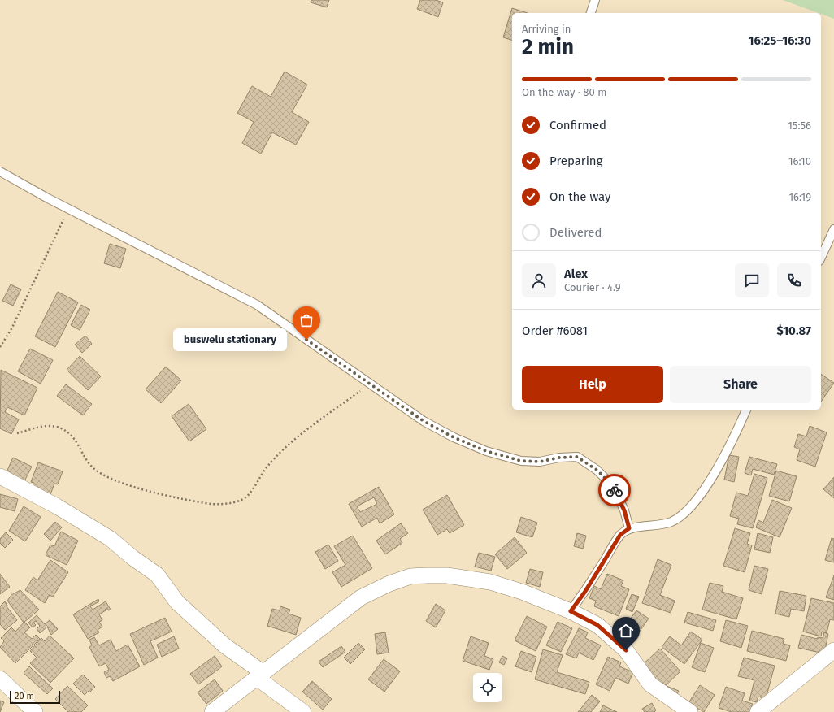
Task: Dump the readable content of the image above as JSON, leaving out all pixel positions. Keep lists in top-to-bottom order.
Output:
{
  "places": ["buswelu stationary"],
  "scale_bar": "20 m",
  "page": {
    "heading": ["2 min", "Arriving in", "16:25–16:30"],
    "panel": [
      "Alex",
      "Courier · 4.9",
      "Order #6081",
      "$10.87"
    ],
    "bar": "On the way · 80 m",
    "list": [
      ["Confirmed", "15:56"],
      ["Preparing", "16:10"],
      ["On the way", "16:19"],
      "Delivered"
    ],
    "bubble": "buswelu stationary",
    "buttons": ["Help", "Share"],
    "scale": "20 m"
  }
}
